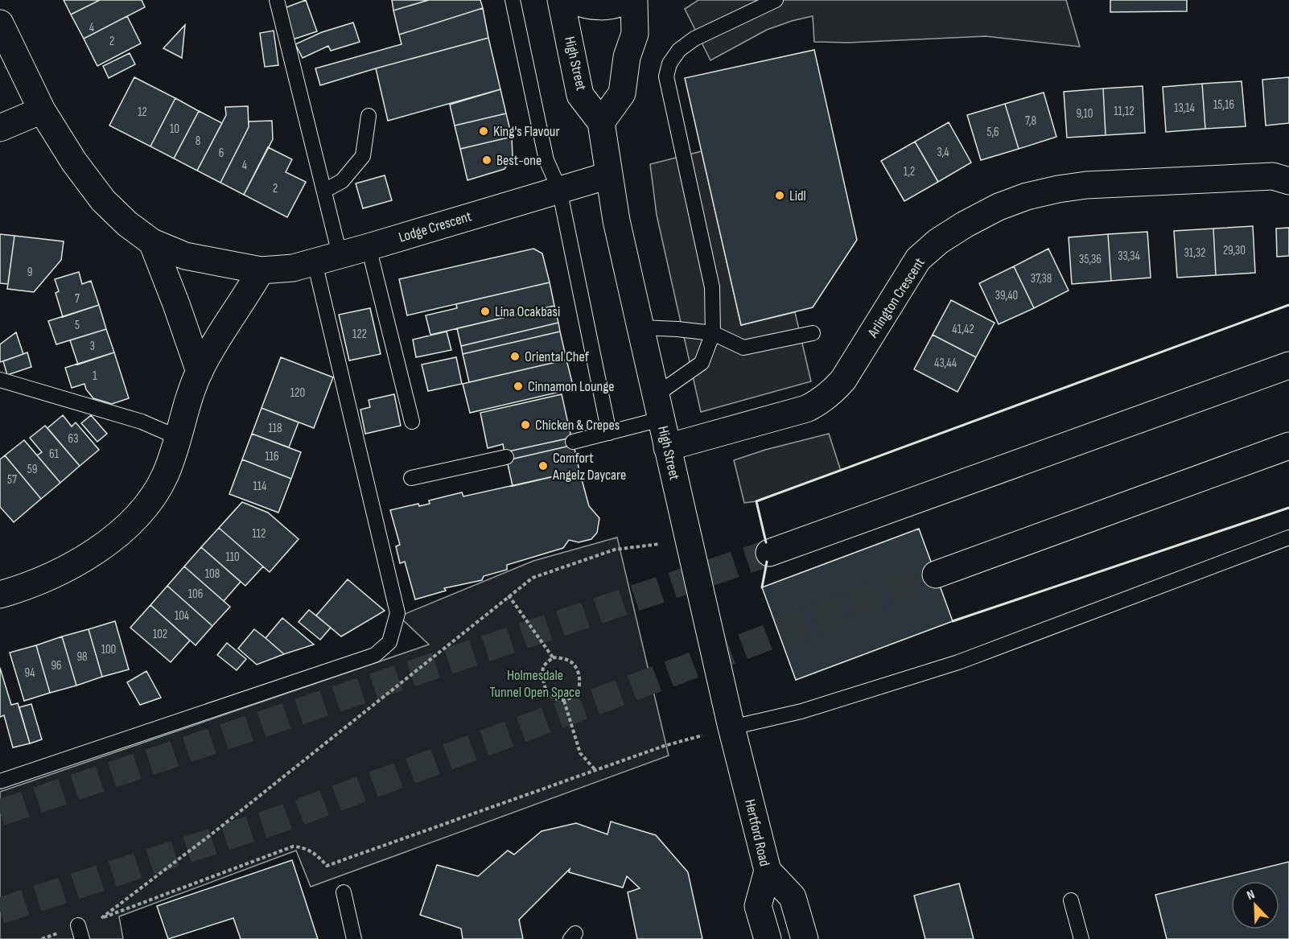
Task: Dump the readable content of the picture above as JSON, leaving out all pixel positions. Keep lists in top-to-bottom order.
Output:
{
  "streets": {
    "main road": [
      "High Street",
      "Lodge Crescent",
      "Arlington Crescent",
      "Hertford Road"
    ]
  },
  "crossings": [
    ["High Street", "Lodge Crescent"],
    ["High Street", "Arlington Crescent"],
    ["High Street", "Hertford Road"]
  ],
  "parks": ["Holmesdale Tunnel Open Space"],
  "places": [
    "King's Flavour",
    "Best-one",
    "Lidl",
    "Lina Ocakbasi",
    "Oriental Chef",
    "Cinnamon Lounge",
    "Chicken & Crepes",
    "Comfort Angelz Daycare"
  ],
  "house_numbers": [
    "4",
    "2",
    "15,16",
    "13,14",
    "11,12",
    "12",
    "9,10",
    "7,8",
    "10",
    "5,6",
    "8",
    "3,4",
    "6",
    "4",
    "1,2",
    "2",
    "29,30",
    "31,32",
    "33,34",
    "35,36",
    "9",
    "37,38",
    "39,40",
    "7",
    "5",
    "41,42",
    "122",
    "3",
    "43,44",
    "1",
    "120",
    "118",
    "63",
    "61",
    "116",
    "59",
    "57",
    "114",
    "112",
    "110",
    "108",
    "106",
    "104",
    "102",
    "100",
    "98",
    "96",
    "94"
  ],
  "north": "top left"
}
